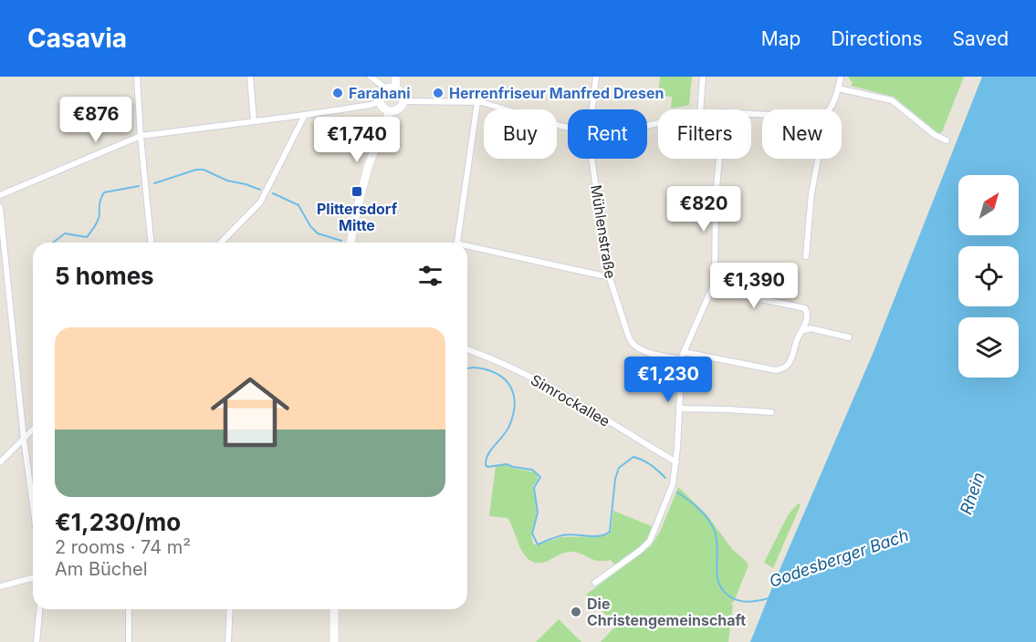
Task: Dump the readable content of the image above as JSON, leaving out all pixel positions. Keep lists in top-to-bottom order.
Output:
{
  "streets": {
    "street": ["Mühlenstraße", "Simrockallee"]
  },
  "water": ["Rhein", "Godesberger Bach"],
  "places": {
    "other": ["Farahani", "Herrenfriseur Manfred Dresen", "Die Christengemeinschaft"],
    "transit": ["Plittersdorf Mitte"]
  },
  "north": "top right",
  "page": {
    "header": "Casavia",
    "nav": ["Map", "Directions", "Saved"],
    "price": [
      "€876",
      "€1,740",
      "€820",
      "€1,390",
      "€1,230"
    ],
    "chip": [
      "Buy",
      "Rent",
      "Filters",
      "New"
    ],
    "heading": "5 homes",
    "list": [
      {
        "name": "€1,230/mo",
        "note": "2 rooms · 74 m² · Am Büchel"
      }
    ]
  }
}
